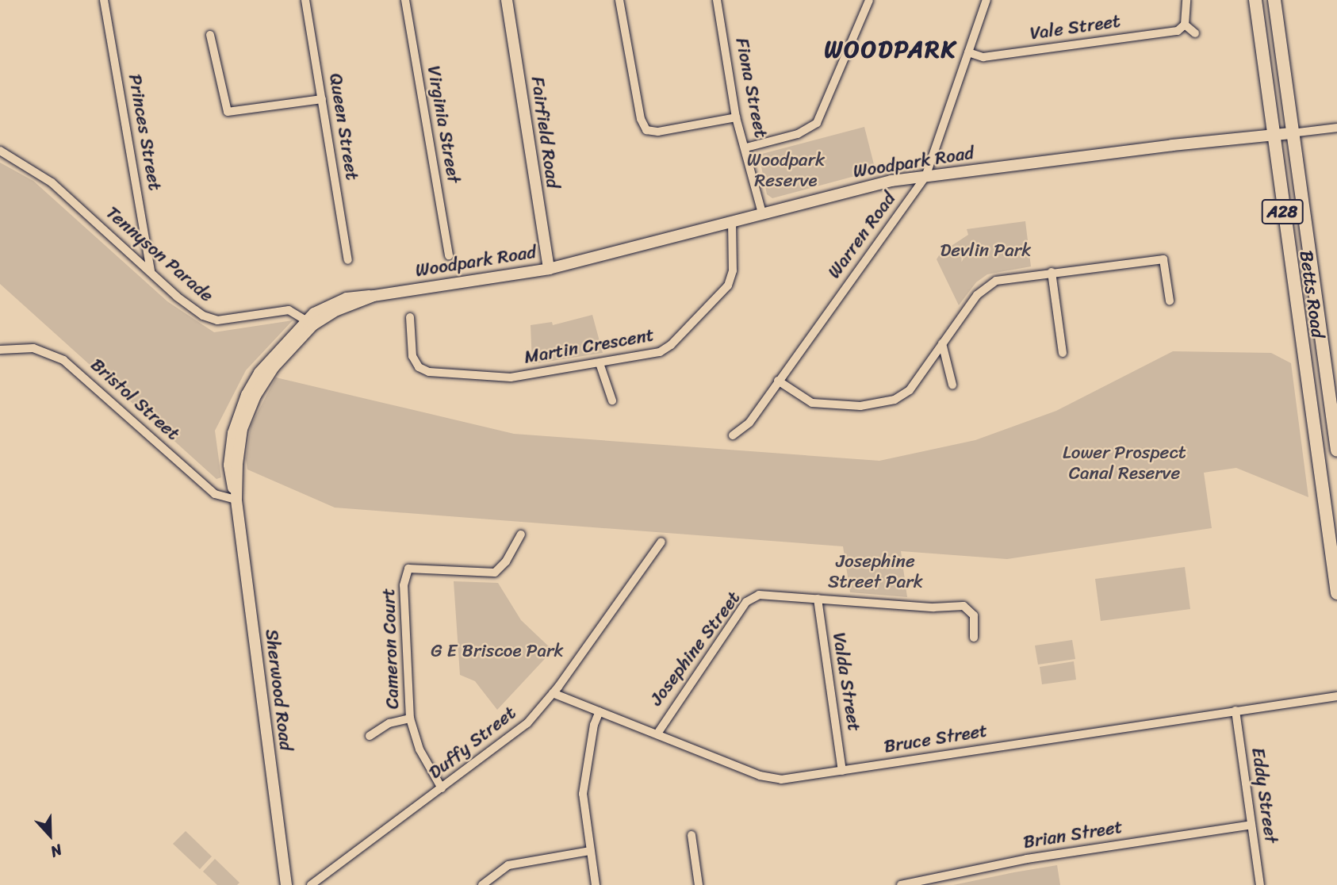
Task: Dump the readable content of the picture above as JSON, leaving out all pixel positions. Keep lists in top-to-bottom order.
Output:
{
  "streets": {
    "highway": ["A28", "Betts Road"],
    "main road": ["Fairfield Road", "Woodpark Road", "Sherwood Road"],
    "street": [
      "Vale Street",
      "Fiona Street",
      "Virginia Street",
      "Queen Street",
      "Princes Street",
      "Warren Road",
      "Tennyson Parade",
      "Martin Crescent",
      "Bristol Street",
      "Cameron Court",
      "Josephine Street",
      "Valda Street",
      "Bruce Street",
      "Duffy Street",
      "Eddy Street",
      "Brian Street"
    ]
  },
  "crossings": [
    ["Vale Street", "Warren Road"],
    ["Fiona Street", "Woodpark Road"],
    ["Princes Street", "Tennyson Parade"],
    ["Fairfield Road", "Woodpark Road"],
    ["Woodpark Road", "Warren Road"],
    ["Woodpark Road", "Tennyson Parade"],
    ["Woodpark Road", "Betts Road"],
    ["Woodpark Road", "Martin Crescent"],
    ["Woodpark Road", "Sherwood Road"],
    ["Tennyson Parade", "Sherwood Road"],
    ["Bristol Street", "Sherwood Road"],
    ["Cameron Court", "Duffy Street"],
    ["Josephine Street", "Valda Street"],
    ["Josephine Street", "Bruce Street"],
    ["Valda Street", "Bruce Street"],
    ["Bruce Street", "Duffy Street"],
    ["Bruce Street", "Eddy Street"],
    ["Eddy Street", "Brian Street"]
  ],
  "districts": ["WOODPARK"],
  "parks": [
    "Woodpark Reserve",
    "Devlin Park",
    "Lower Prospect Canal Reserve",
    "Josephine Street Park",
    "G E Briscoe Park"
  ],
  "north": "bottom"
}
